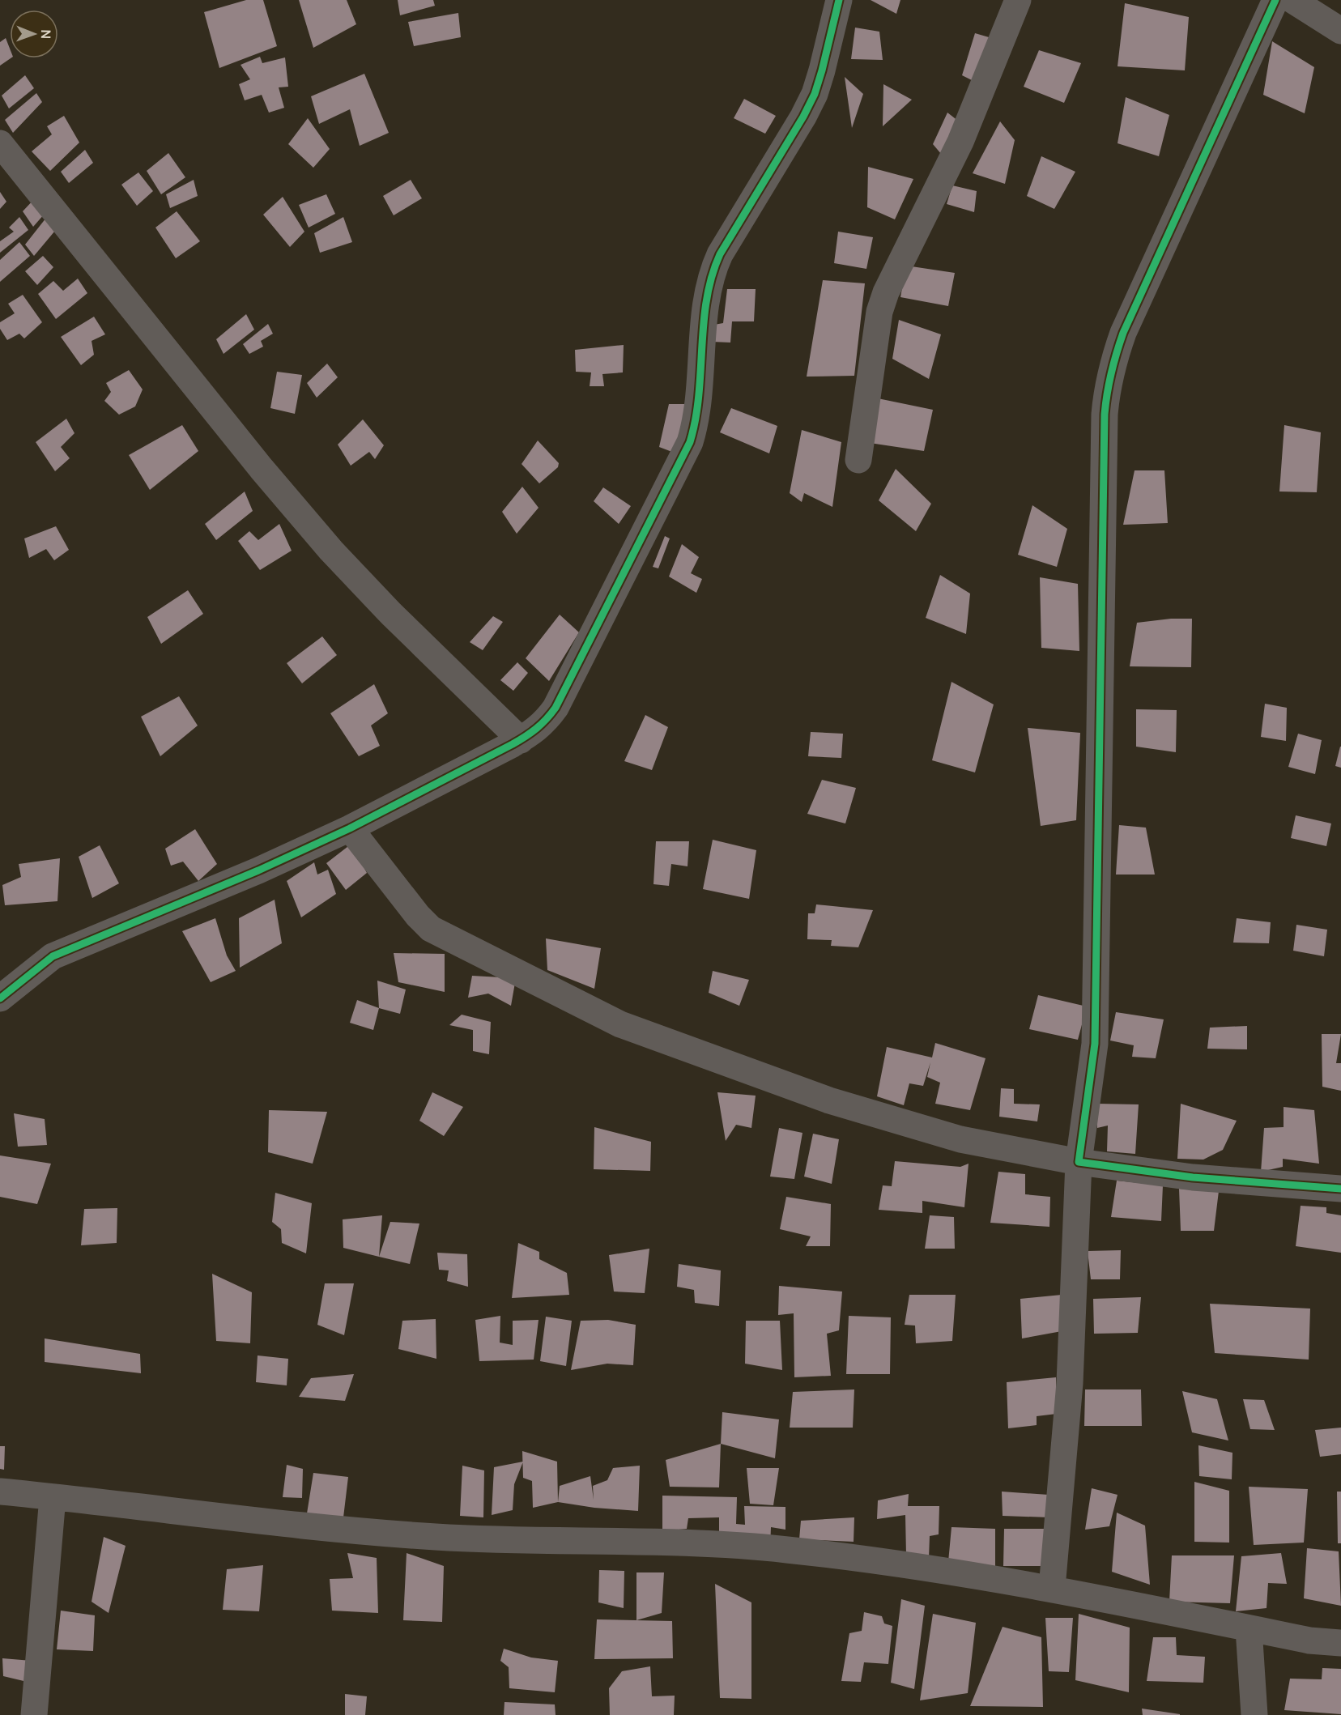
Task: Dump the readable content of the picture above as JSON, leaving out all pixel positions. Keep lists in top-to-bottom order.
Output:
{
  "north": "right"
}
